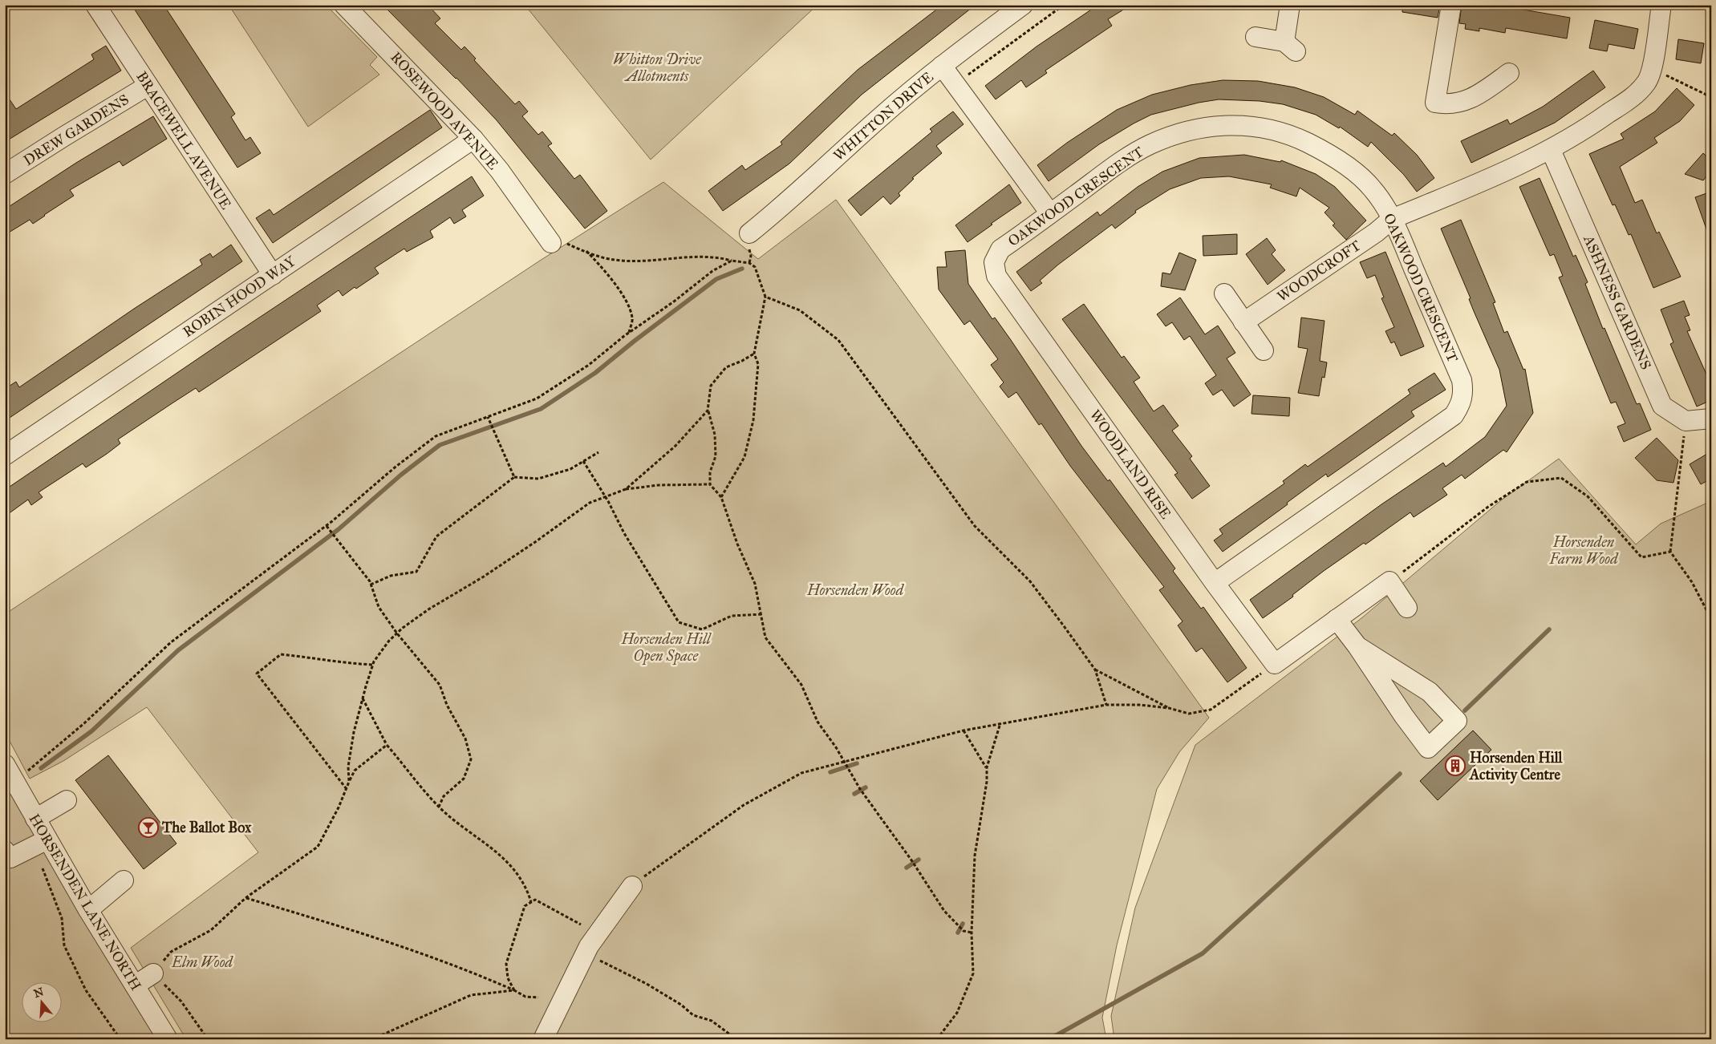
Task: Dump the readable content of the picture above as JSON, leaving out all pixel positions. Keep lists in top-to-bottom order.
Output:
{
  "streets": {
    "street": [
      "ROSEWOOD AVENUE",
      "WHITTON DRIVE",
      "DREW GARDENS",
      "BRACEWELL AVENUE",
      "OAKWOOD CRESCENT",
      "WOODCROFT",
      "ROBIN HOOD WAY",
      "ASHNESS GARDENS",
      "WOODLAND RISE",
      "HORSENDEN LANE NORTH"
    ]
  },
  "crossings": [
    ["ROSEWOOD AVENUE", "ROBIN HOOD WAY"],
    ["DREW GARDENS", "BRACEWELL AVENUE"],
    ["BRACEWELL AVENUE", "ROBIN HOOD WAY"],
    ["OAKWOOD CRESCENT", "WOODCROFT"],
    ["OAKWOOD CRESCENT", "WOODLAND RISE"]
  ],
  "parks": [
    "Whitton Drive Allotments",
    "Horsenden Farm Wood",
    "Horsenden Wood",
    "Horsenden Hill Open Space",
    "Elm Wood"
  ],
  "places": {
    "building": ["Horsenden Hill Activity Centre"],
    "bar": ["The Ballot Box"]
  },
  "north": "top"
}
